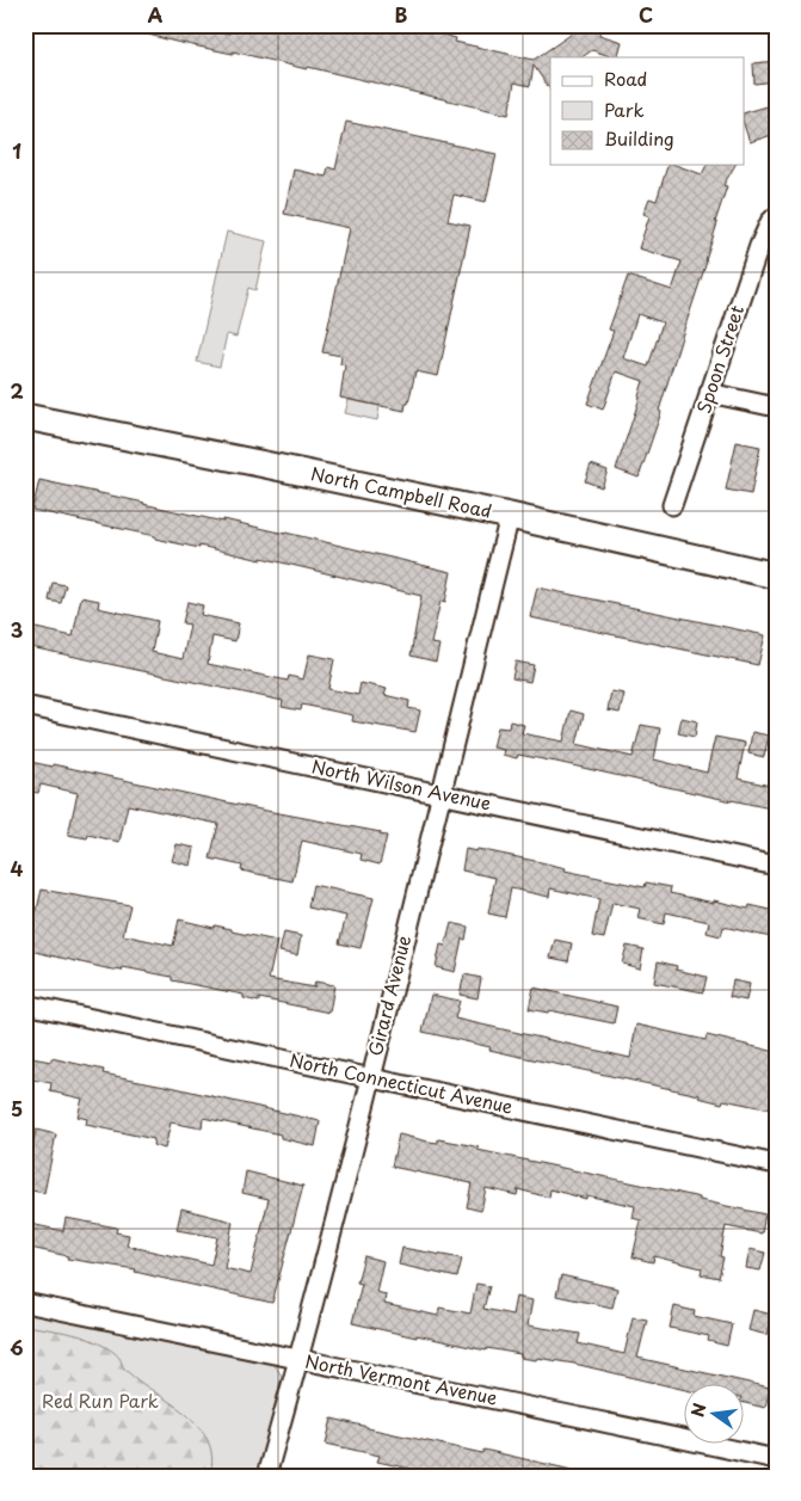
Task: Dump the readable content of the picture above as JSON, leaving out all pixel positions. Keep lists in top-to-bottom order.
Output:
{
  "streets": {
    "street": [
      "Spoon Street",
      "North Campbell Road",
      "North Wilson Avenue",
      "Girard Avenue",
      "North Connecticut Avenue",
      "North Vermont Avenue"
    ]
  },
  "crossings": [
    ["North Campbell Road", "Girard Avenue"],
    ["North Wilson Avenue", "Girard Avenue"],
    ["Girard Avenue", "North Connecticut Avenue"],
    ["Girard Avenue", "North Vermont Avenue"]
  ],
  "parks": ["Red Run Park"],
  "legend": ["Road", "Park", "Building"],
  "north": "left",
  "grid": {
    "columns": ["A", "B", "C"],
    "rows": [
      "1",
      "2",
      "3",
      "4",
      "5",
      "6"
    ]
  }
}
